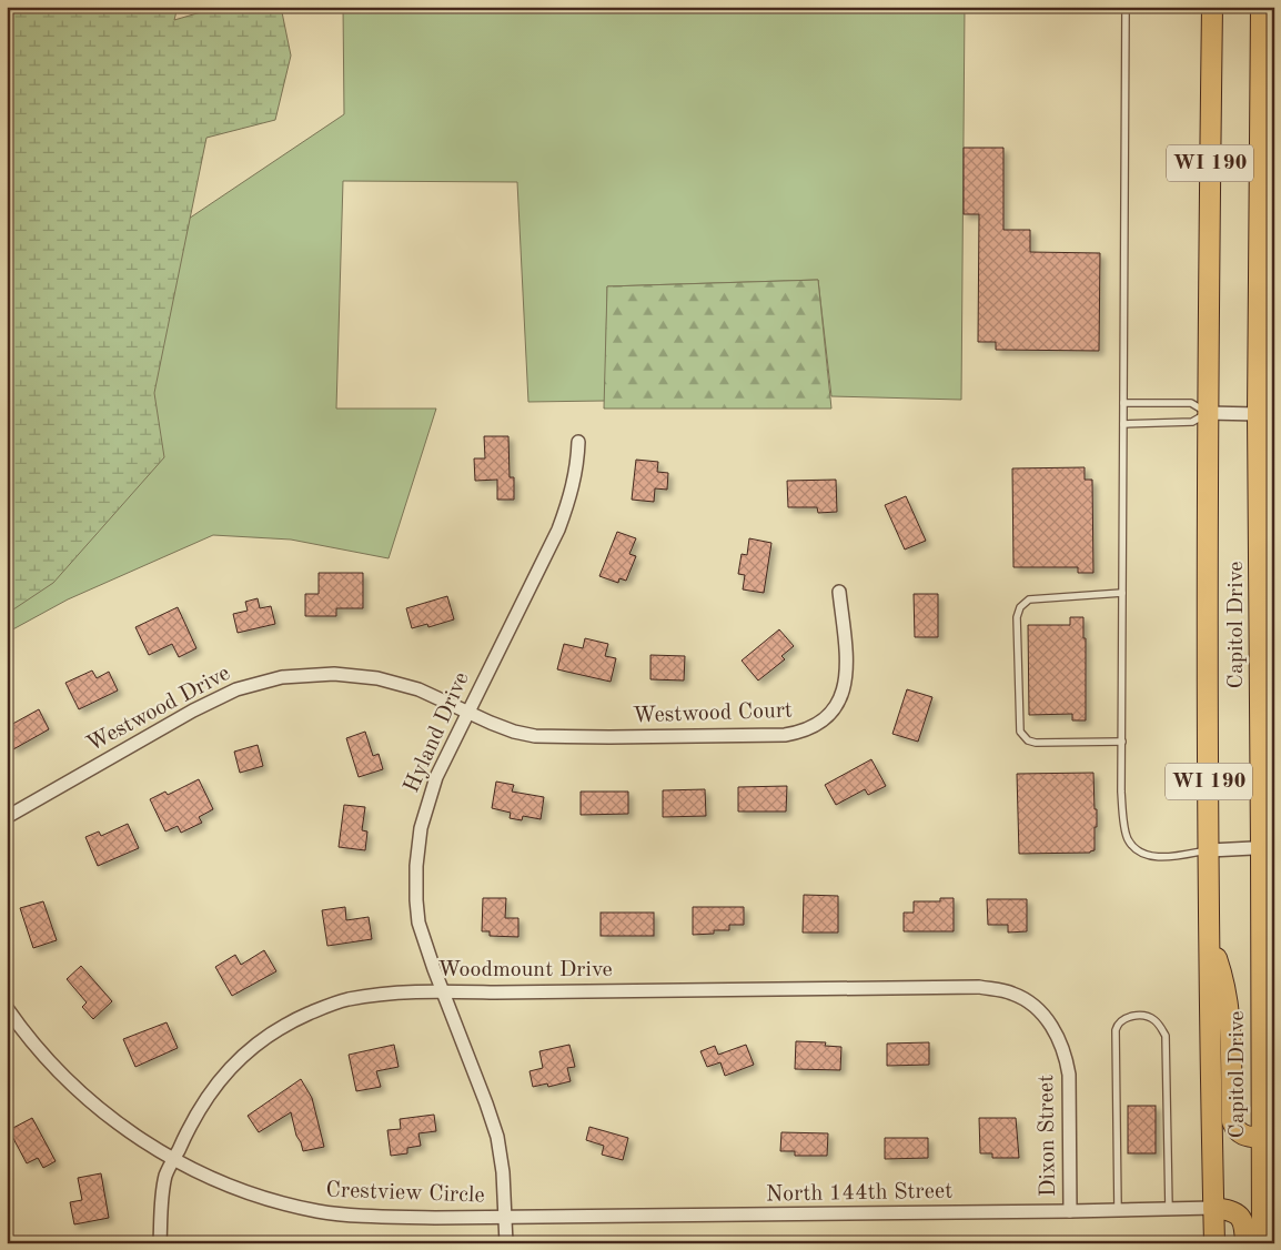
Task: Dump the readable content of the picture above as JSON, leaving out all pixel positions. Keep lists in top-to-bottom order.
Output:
{
  "streets": {
    "main road": ["WI 190", "Capitol Drive"],
    "street": [
      "Westwood Drive",
      "Westwood Court",
      "Hyland Drive",
      "Woodmount Drive",
      "Dixon Street",
      "Crestview Circle",
      "North 144th Street"
    ]
  },
  "crossings": [
    ["Capitol Drive", "North 144th Street"],
    ["Westwood Drive", "Westwood Court"],
    ["Westwood Drive", "Hyland Drive"],
    ["Westwood Court", "Hyland Drive"],
    ["Hyland Drive", "Woodmount Drive"],
    ["Hyland Drive", "Crestview Circle"],
    ["Hyland Drive", "North 144th Street"],
    ["Woodmount Drive", "Dixon Street"],
    ["Woodmount Drive", "Crestview Circle"],
    ["Dixon Street", "North 144th Street"],
    ["Crestview Circle", "North 144th Street"]
  ]
}
